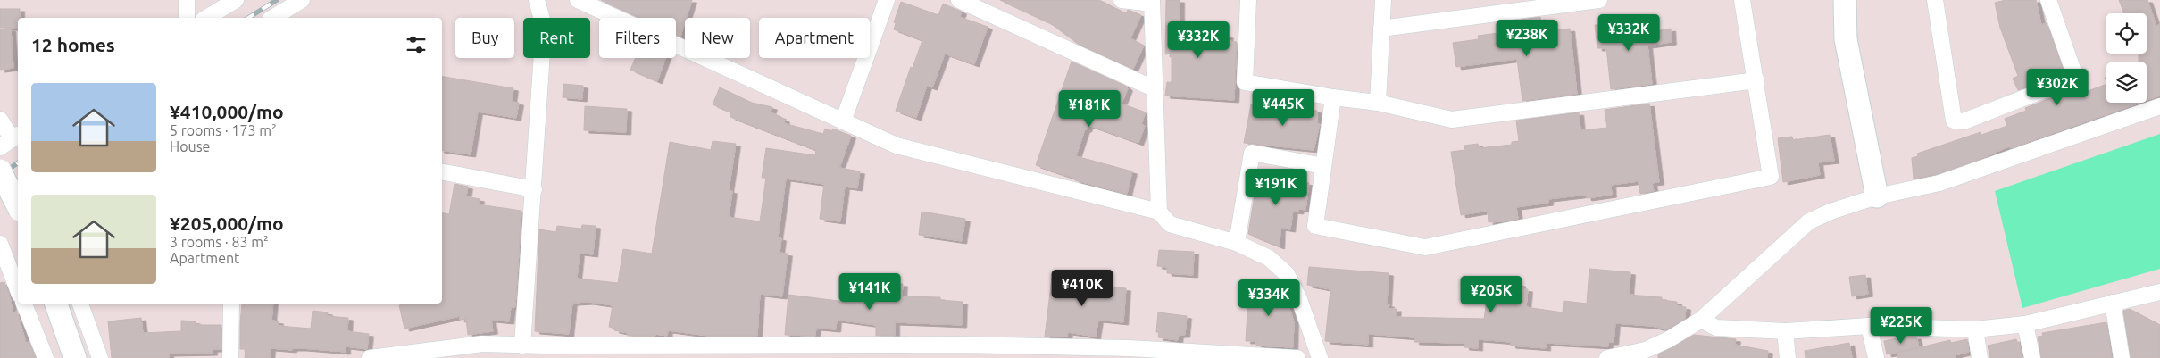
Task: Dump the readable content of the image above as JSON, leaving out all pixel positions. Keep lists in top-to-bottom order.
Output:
{
  "page": {
    "price": [
      "¥332K",
      "¥238K",
      "¥332K",
      "¥302K",
      "¥445K",
      "¥181K",
      "¥191K",
      "¥410K",
      "¥141K",
      "¥205K",
      "¥334K",
      "¥225K"
    ],
    "chip": [
      "Buy",
      "Rent",
      "Filters",
      "New",
      "Apartment"
    ],
    "heading": "12 homes",
    "list": [
      {
        "name": "¥410,000/mo",
        "note": "5 rooms · 173 m² · House"
      },
      {
        "name": "¥205,000/mo",
        "note": "3 rooms · 83 m² · Apartment"
      }
    ]
  }
}
